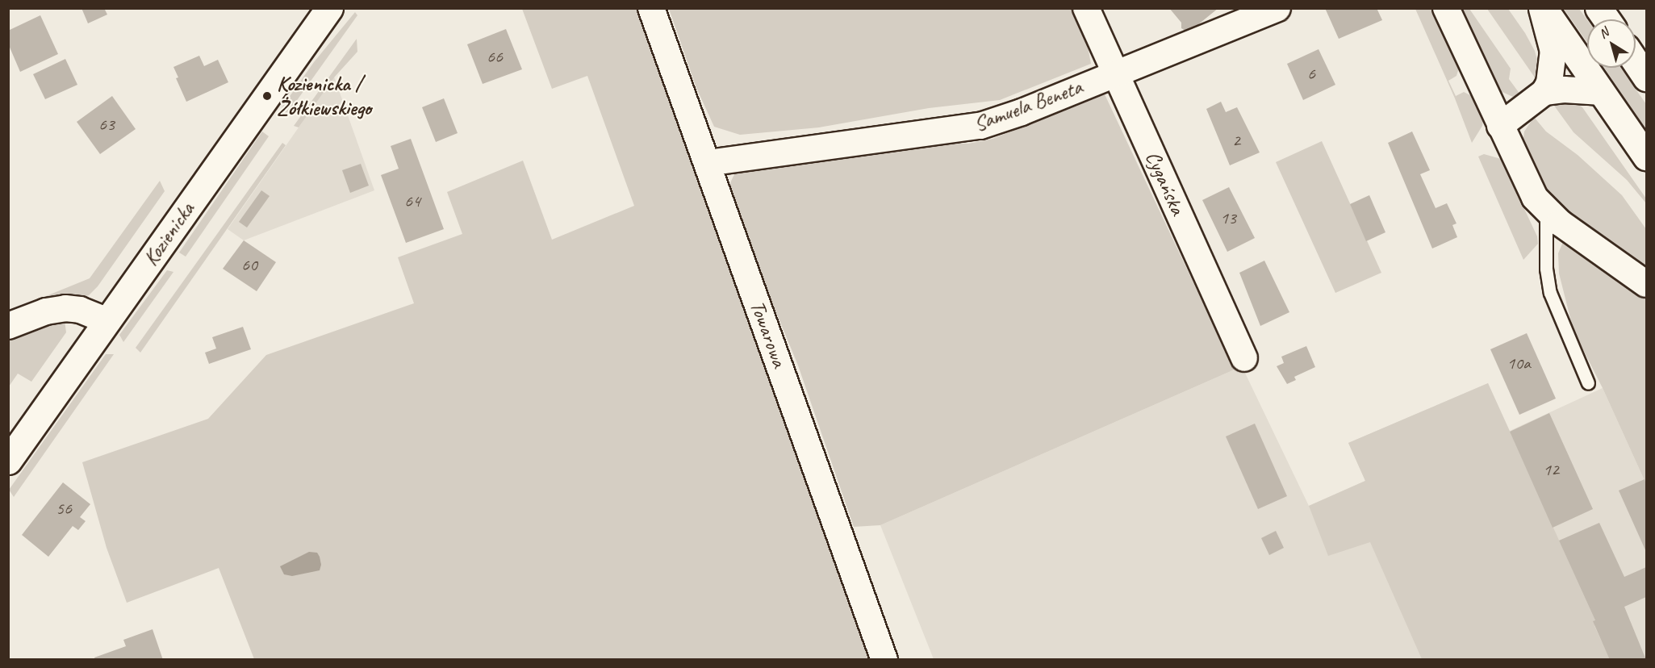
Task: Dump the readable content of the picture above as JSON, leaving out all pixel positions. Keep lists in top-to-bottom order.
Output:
{
  "streets": {
    "main road": ["Kozienicka"],
    "street": ["Samuela Beneta", "Cygańska", "Towarowa"]
  },
  "crossings": [
    ["Samuela Beneta", "Cygańska"],
    ["Samuela Beneta", "Towarowa"]
  ],
  "places": ["Kozienicka / Żółkiewskiego"],
  "house_numbers": [
    "66",
    "6",
    "63",
    "2",
    "64",
    "13",
    "60",
    "10a",
    "12",
    "56"
  ],
  "north": "top left"
}
